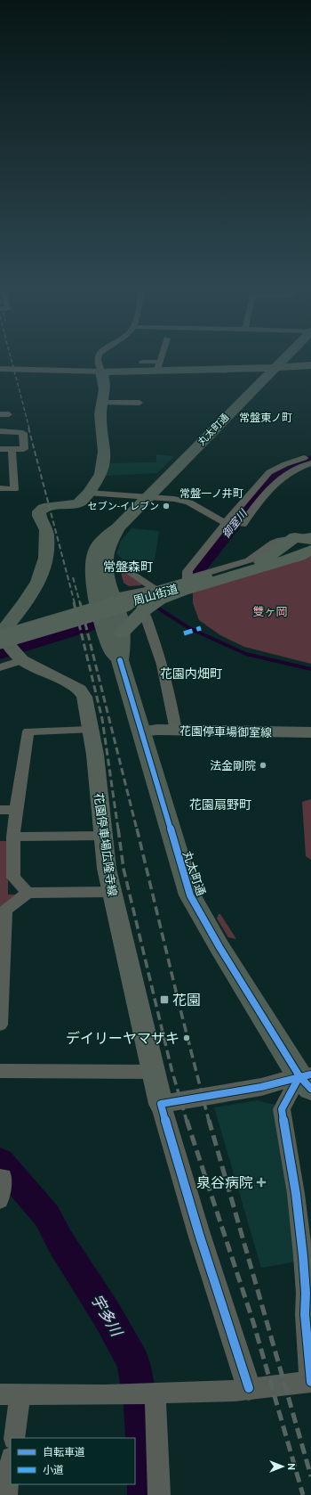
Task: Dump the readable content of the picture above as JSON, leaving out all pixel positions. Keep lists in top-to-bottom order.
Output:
{
  "streets": {
    "highway": ["周山街道"],
    "main road": ["丸太町通", "花園停車場御室線", "花園停車場広隆寺線"]
  },
  "crossings": [
    ["丸太町通", "花園停車場御室線"],
    ["周山街道", "花園停車場広隆寺線"]
  ],
  "districts": [
    "常盤東ノ町",
    "常盤一ノ井町",
    "常盤森町",
    "花園内畑町",
    "花園扇野町"
  ],
  "water": ["御室川", "宇多川"],
  "parks": ["雙ヶ岡"],
  "places": {
    "other": ["セブン-イレブン", "法金剛院", "デイリーヤマザキ"],
    "transit": ["花園"],
    "health": ["泉谷病院"]
  },
  "legend": ["自転車道", "小道"],
  "north": "right"
}
